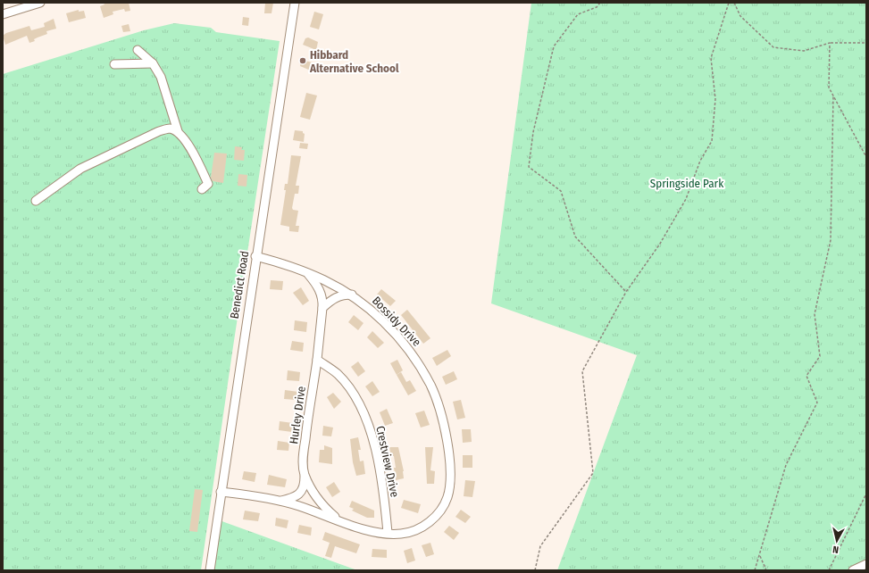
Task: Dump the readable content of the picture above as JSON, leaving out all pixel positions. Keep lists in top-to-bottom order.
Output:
{
  "streets": {
    "street": [
      "Benedict Road",
      "Bossidy Drive",
      "Hurley Drive",
      "Crestview Drive"
    ]
  },
  "crossings": [
    ["Benedict Road", "Bossidy Drive"],
    ["Bossidy Drive", "Hurley Drive"],
    ["Bossidy Drive", "Crestview Drive"],
    ["Hurley Drive", "Crestview Drive"]
  ],
  "parks": ["Springside Park"],
  "places": ["Hibbard Alternative School"],
  "north": "bottom"
}
